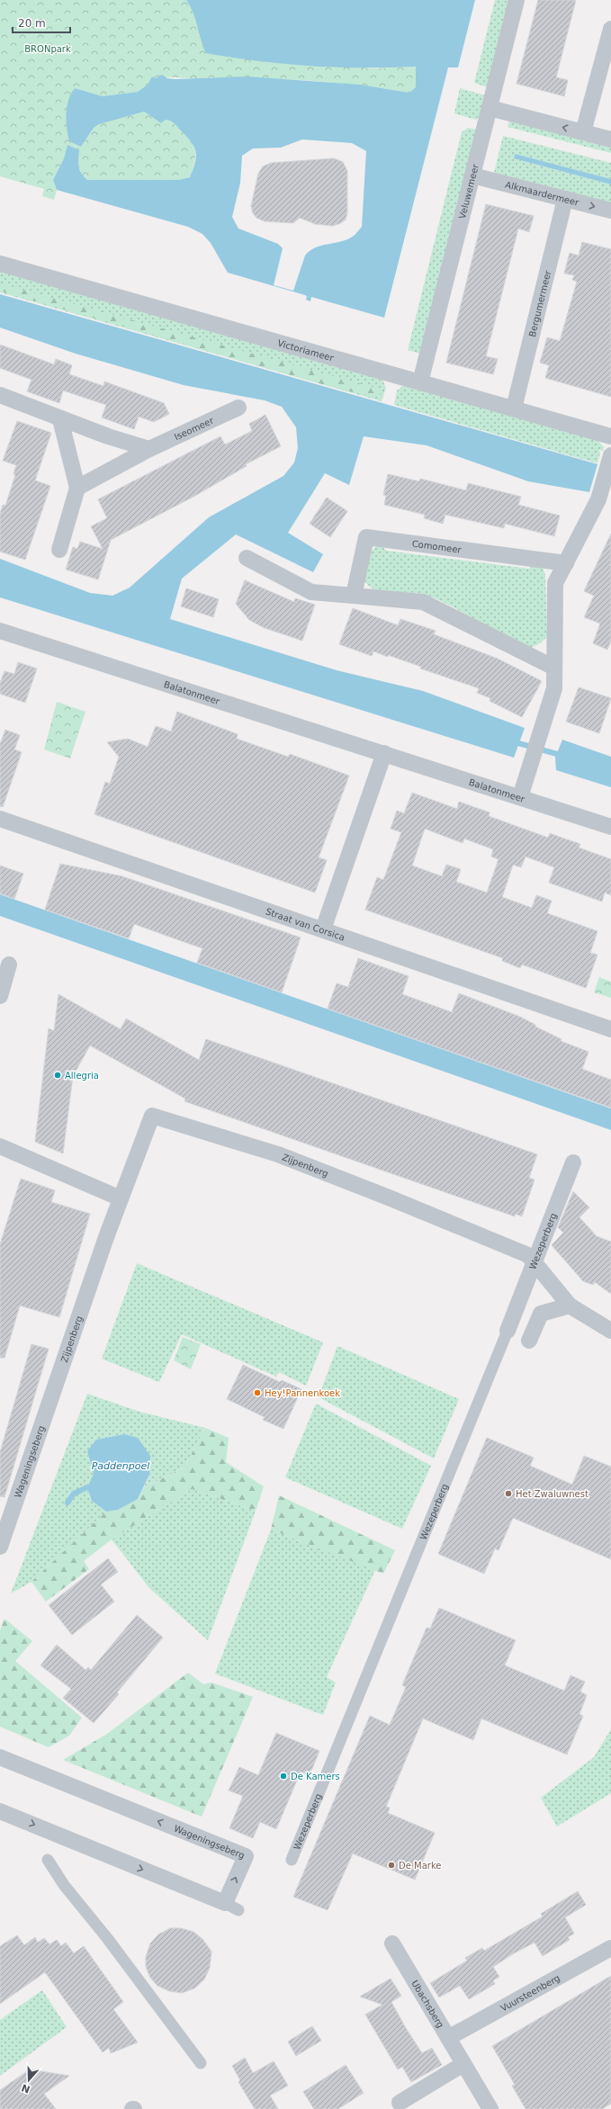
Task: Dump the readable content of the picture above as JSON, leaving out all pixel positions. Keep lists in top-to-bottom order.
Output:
{
  "streets": {
    "street": [
      "Veluwemeer",
      "Alkmaardermeer",
      "Bergumermeer",
      "Victoriameer",
      "Iseomeer",
      "Comomeer",
      "Balatonmeer",
      "Straat van Corsica",
      "Zijpenberg",
      "Wezeperberg",
      "Wageningseberg",
      "Vuursteenberg",
      "Ubachsberg"
    ]
  },
  "crossings": [
    ["Veluwemeer", "Alkmaardermeer"],
    ["Veluwemeer", "Victoriameer"],
    ["Alkmaardermeer", "Bergumermeer"],
    ["Bergumermeer", "Victoriameer"],
    ["Zijpenberg", "Wezeperberg"],
    ["Zijpenberg", "Wageningseberg"],
    ["Vuursteenberg", "Ubachsberg"]
  ],
  "water": ["Paddenpoel"],
  "parks": ["BRONpark"],
  "places": [
    "Allegria",
    "Hey!Pannenkoek",
    "Het Zwaluwnest",
    "De Kamers",
    "De Marke"
  ],
  "scale_bar": "20 m",
  "north": "bottom"
}
